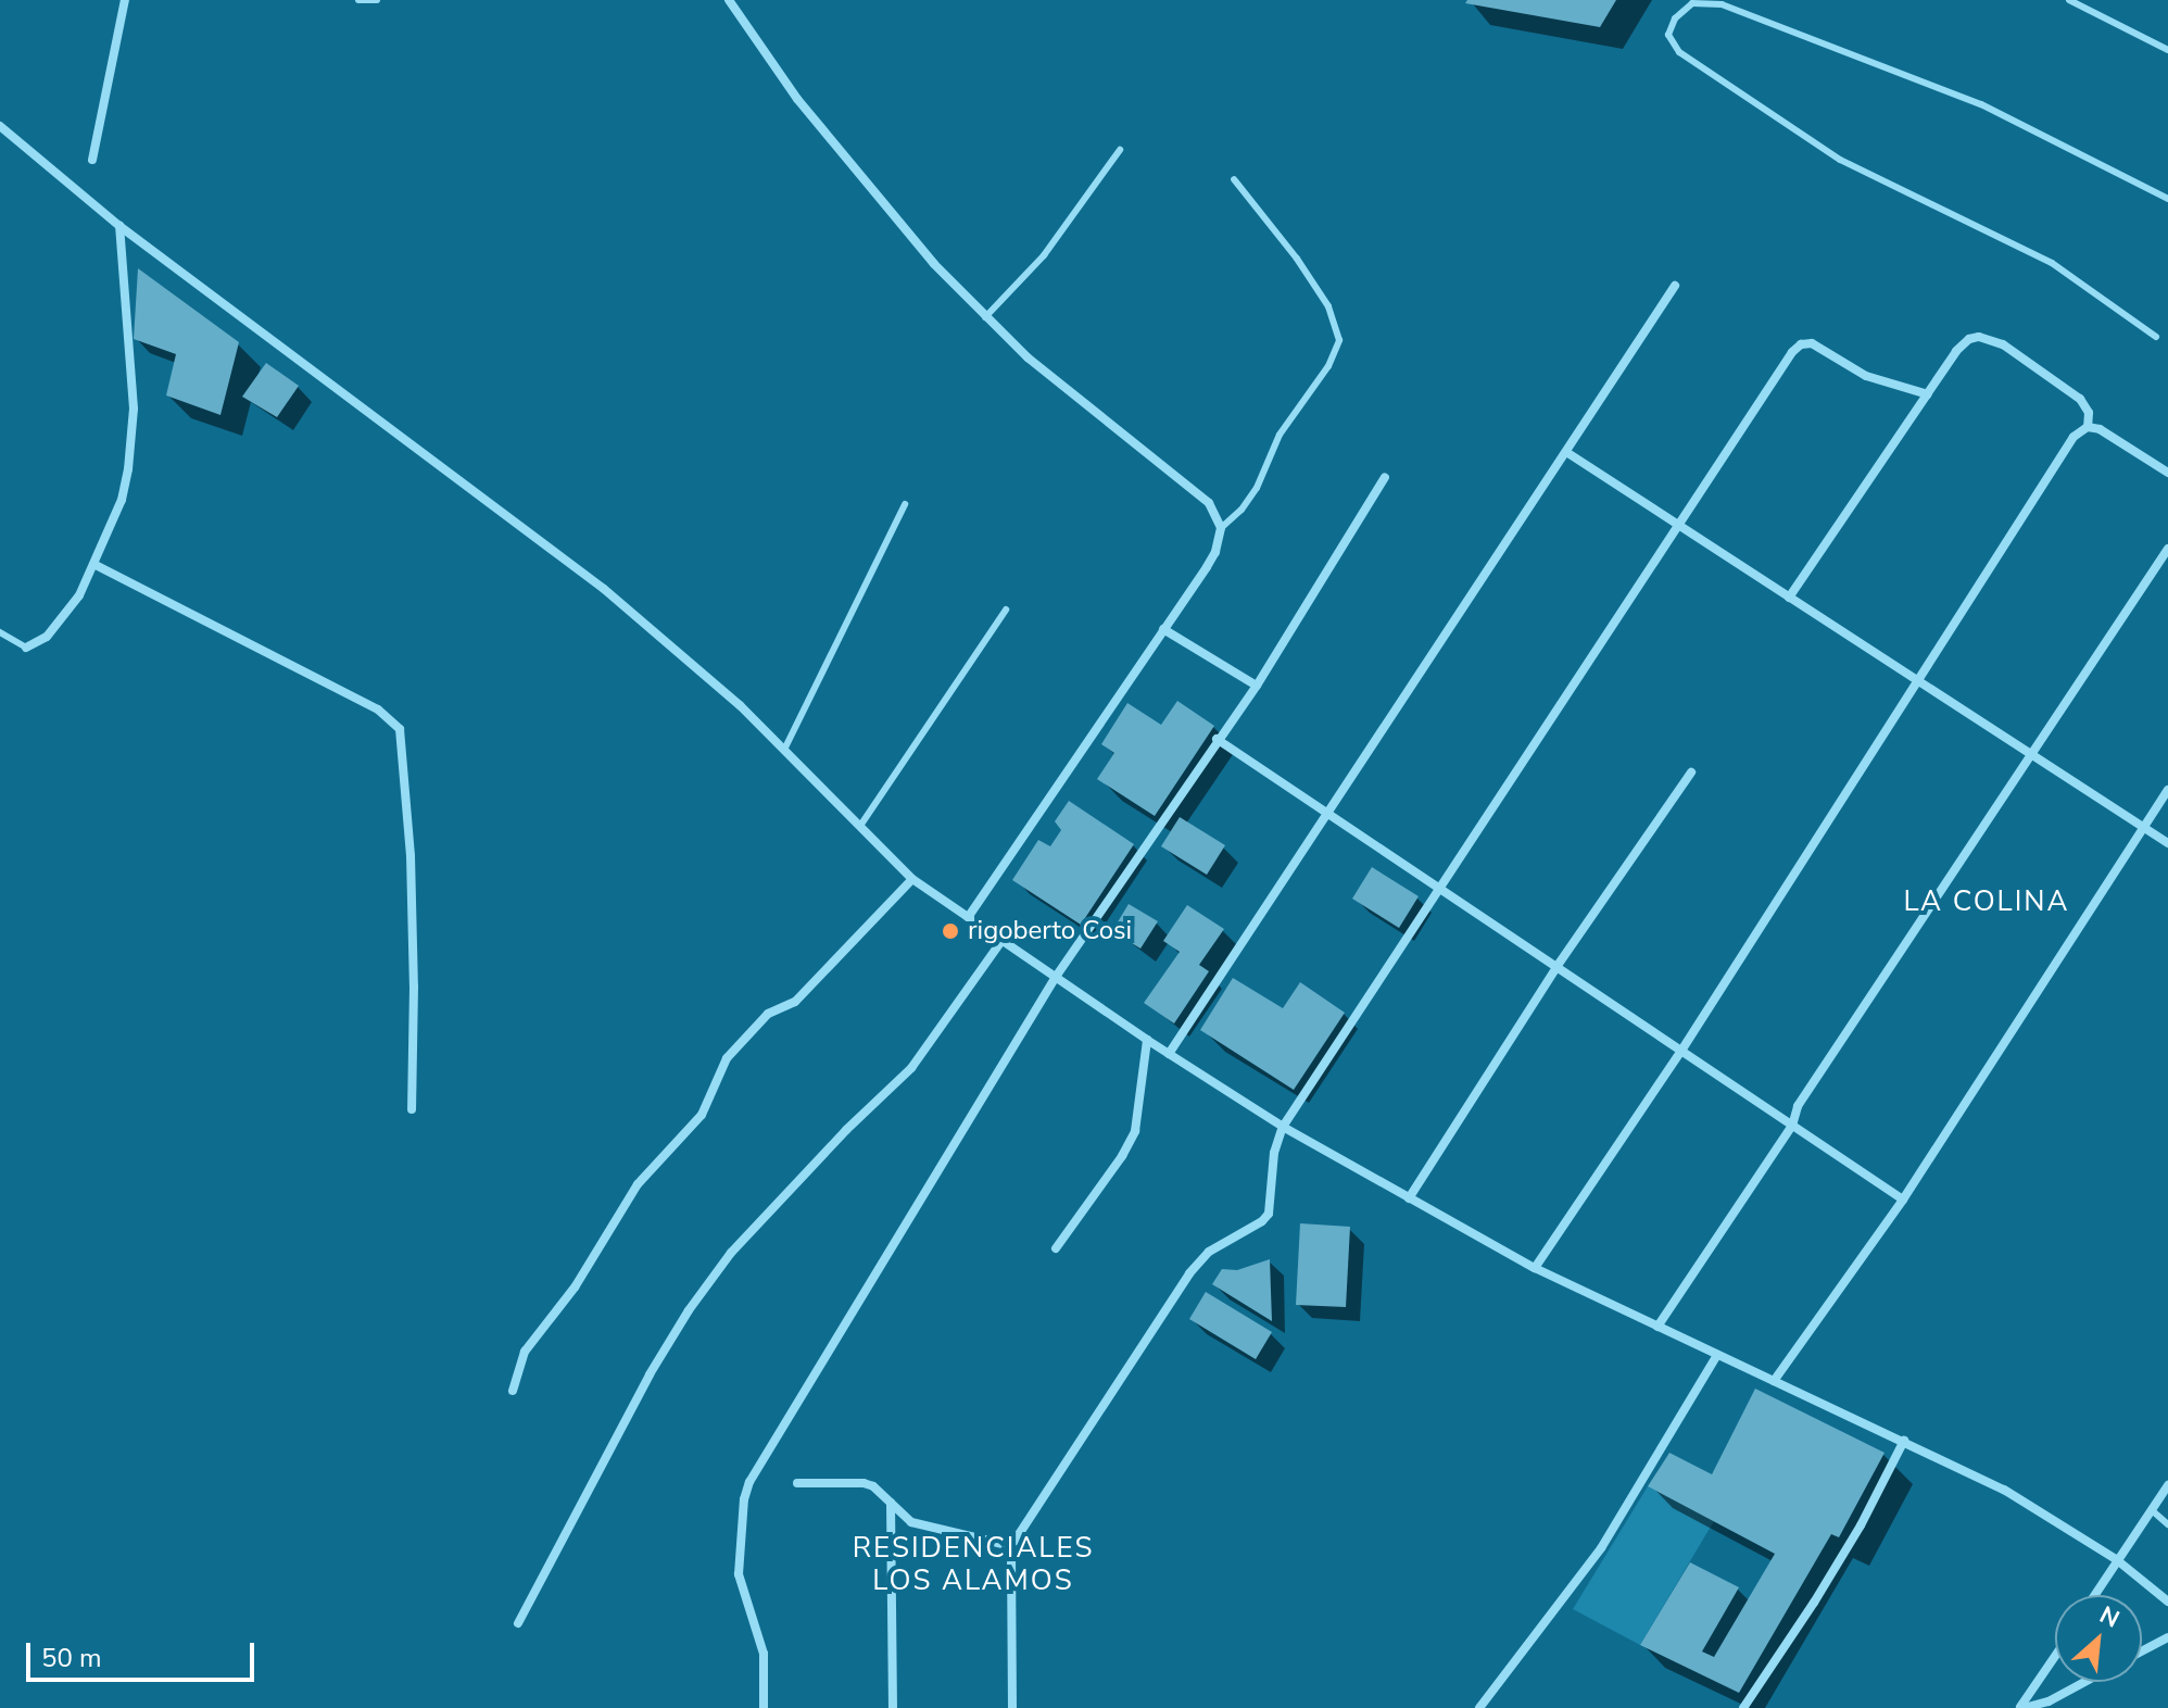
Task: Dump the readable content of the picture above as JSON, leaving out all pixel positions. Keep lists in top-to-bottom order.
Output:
{
  "districts": ["LA COLINA", "RESIDENCIALES LOS ALAMOS"],
  "places": ["rigoberto Cosi"],
  "scale_bar": "50 m",
  "north": "top right"
}
